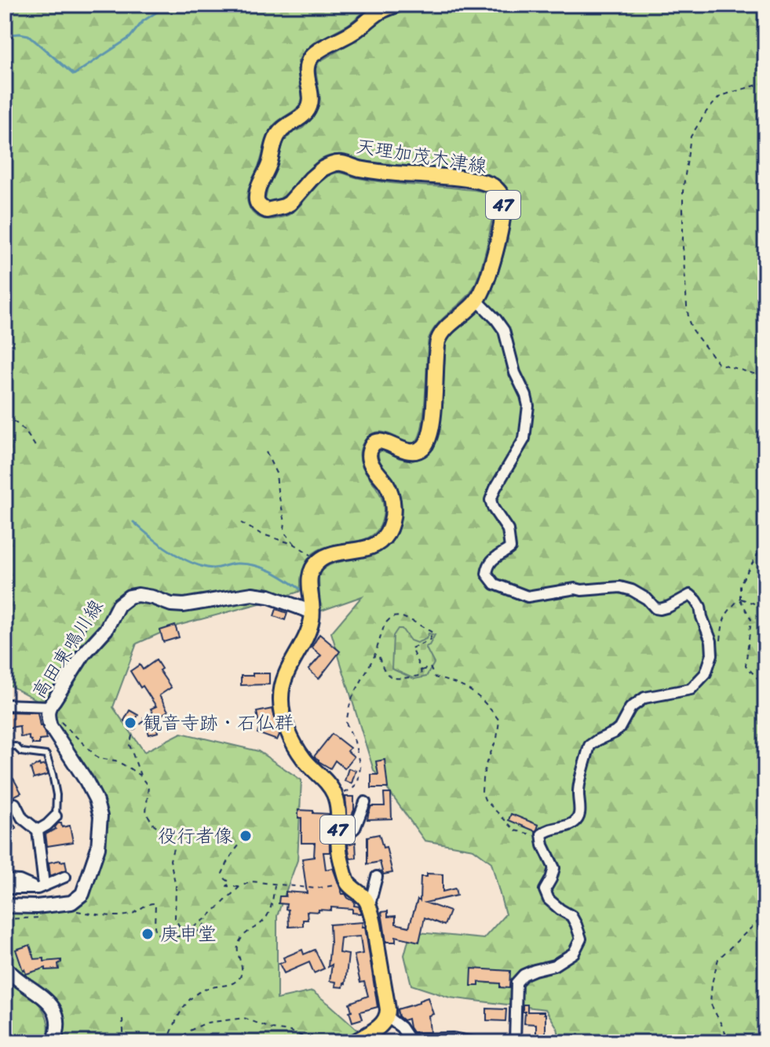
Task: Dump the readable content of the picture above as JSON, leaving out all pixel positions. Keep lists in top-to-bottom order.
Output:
{
  "streets": {
    "main road": ["天理加茂木津線", "47", "高田東鳴川線"]
  },
  "crossings": [
    ["天理加茂木津線", "47"],
    ["47", "高田東鳴川線"]
  ],
  "places": ["観音寺跡・石仏群", "役行者像", "庚申堂"]
}
